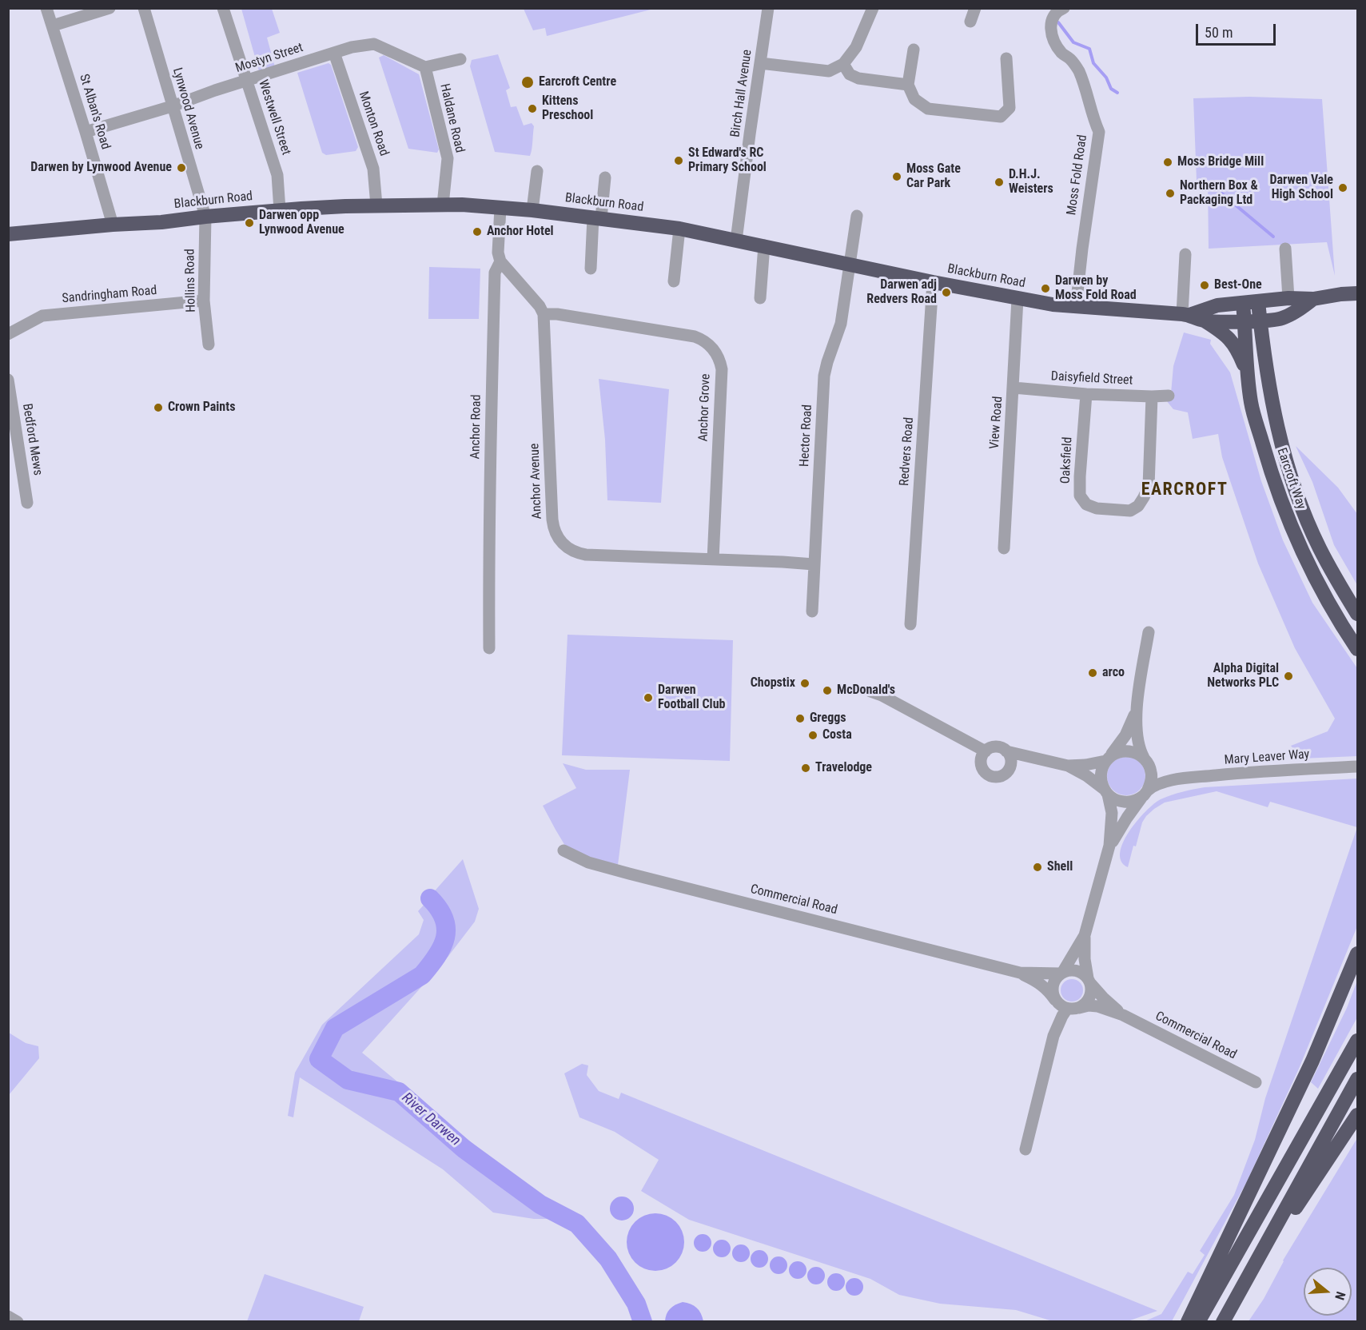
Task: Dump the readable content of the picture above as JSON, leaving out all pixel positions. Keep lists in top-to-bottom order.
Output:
{
  "streets": {
    "highway": ["Blackburn Road", "Earcroft Way"],
    "street": [
      "Mostyn Street",
      "Birch Hall Avenue",
      "Lynwood Avenue",
      "St Alban's Road",
      "Westwell Street",
      "Haldane Road",
      "Monton Road",
      "Moss Fold Road",
      "Hollins Road",
      "Sandringham Road",
      "Daisyfield Street",
      "Anchor Grove",
      "View Road",
      "Anchor Road",
      "Hector Road",
      "Bedford Mews",
      "Redvers Road",
      "Oaksfield",
      "Anchor Avenue",
      "Mary Leaver Way",
      "Commercial Road"
    ]
  },
  "crossings": [
    ["Mostyn Street", "Lynwood Avenue"],
    ["Mostyn Street", "St Alban's Road"],
    ["Mostyn Street", "Westwell Street"],
    ["Mostyn Street", "Haldane Road"],
    ["Mostyn Street", "Monton Road"],
    ["Birch Hall Avenue", "Blackburn Road"],
    ["Lynwood Avenue", "Blackburn Road"],
    ["Lynwood Avenue", "Hollins Road"],
    ["St Alban's Road", "Blackburn Road"],
    ["Westwell Street", "Blackburn Road"],
    ["Haldane Road", "Blackburn Road"],
    ["Monton Road", "Blackburn Road"],
    ["Moss Fold Road", "Blackburn Road"],
    ["Blackburn Road", "Hollins Road"],
    ["Blackburn Road", "View Road"],
    ["Blackburn Road", "Anchor Road"],
    ["Blackburn Road", "Hector Road"],
    ["Blackburn Road", "Redvers Road"],
    ["Blackburn Road", "Earcroft Way"],
    ["Hollins Road", "Sandringham Road"],
    ["Daisyfield Street", "View Road"],
    ["Daisyfield Street", "Oaksfield"],
    ["Anchor Grove", "Anchor Avenue"],
    ["Hector Road", "Anchor Avenue"]
  ],
  "districts": ["EARCROFT"],
  "water": ["River Darwen"],
  "places": [
    "Earcroft Centre",
    "Kittens Preschool",
    "St Edward's RC Primary School",
    "Moss Bridge Mill",
    "Darwen by Lynwood Avenue",
    "Moss Gate Car Park",
    "D.H.J. Weisters",
    "Darwen Vale High School",
    "Northern Box & Packaging Ltd",
    "Darwen opp Lynwood Avenue",
    "Anchor Hotel",
    "Best-One",
    "Darwen by Moss Fold Road",
    "Darwen adj Redvers Road",
    "Crown Paints",
    "arco",
    "Alpha Digital Networks PLC",
    "Chopstix",
    "McDonald's",
    "Darwen Football Club",
    "Greggs",
    "Costa",
    "Travelodge",
    "Shell"
  ],
  "scale_bar": "50 m",
  "north": "right"
}
